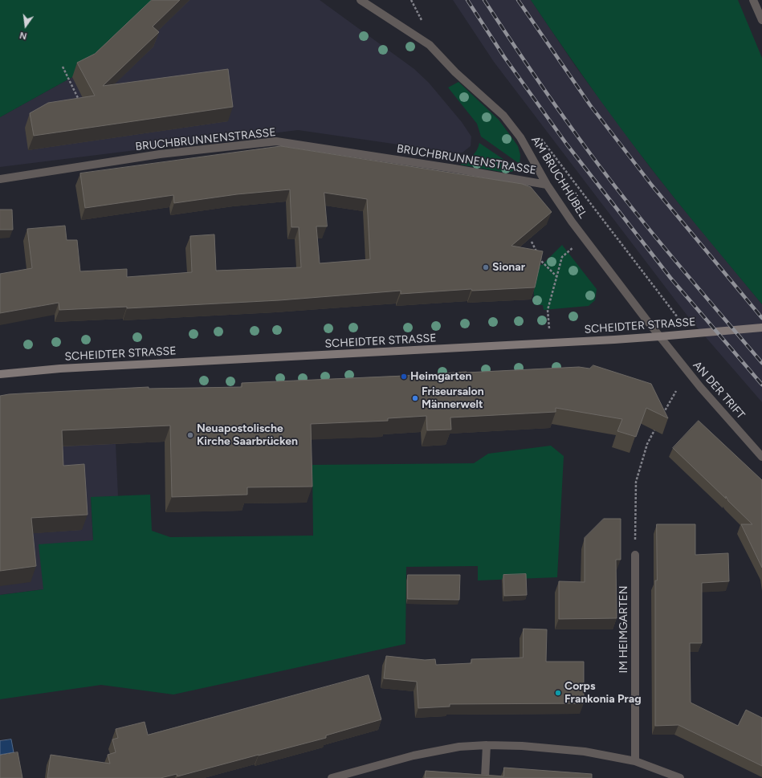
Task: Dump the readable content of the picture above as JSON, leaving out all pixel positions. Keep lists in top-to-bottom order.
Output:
{
  "streets": {
    "main road": ["SCHEIDTER STRASSE"],
    "street": [
      "BRUCHBRUNNENSTRASSE",
      "AM BRUCHHÜBEL",
      "AN DER TRIFT",
      "IM HEIMGARTEN"
    ]
  },
  "crossings": [
    ["BRUCHBRUNNENSTRASSE", "AM BRUCHHÜBEL"],
    ["AM BRUCHHÜBEL", "SCHEIDTER STRASSE"],
    ["AM BRUCHHÜBEL", "AN DER TRIFT"],
    ["SCHEIDTER STRASSE", "AN DER TRIFT"]
  ],
  "places": [
    "Sionar",
    "Heimgarten",
    "Friseursalon Männerwelt",
    "Neuapostolische Kirche Saarbrücken",
    "Corps Frankonia Prag"
  ],
  "north": "bottom"
}
